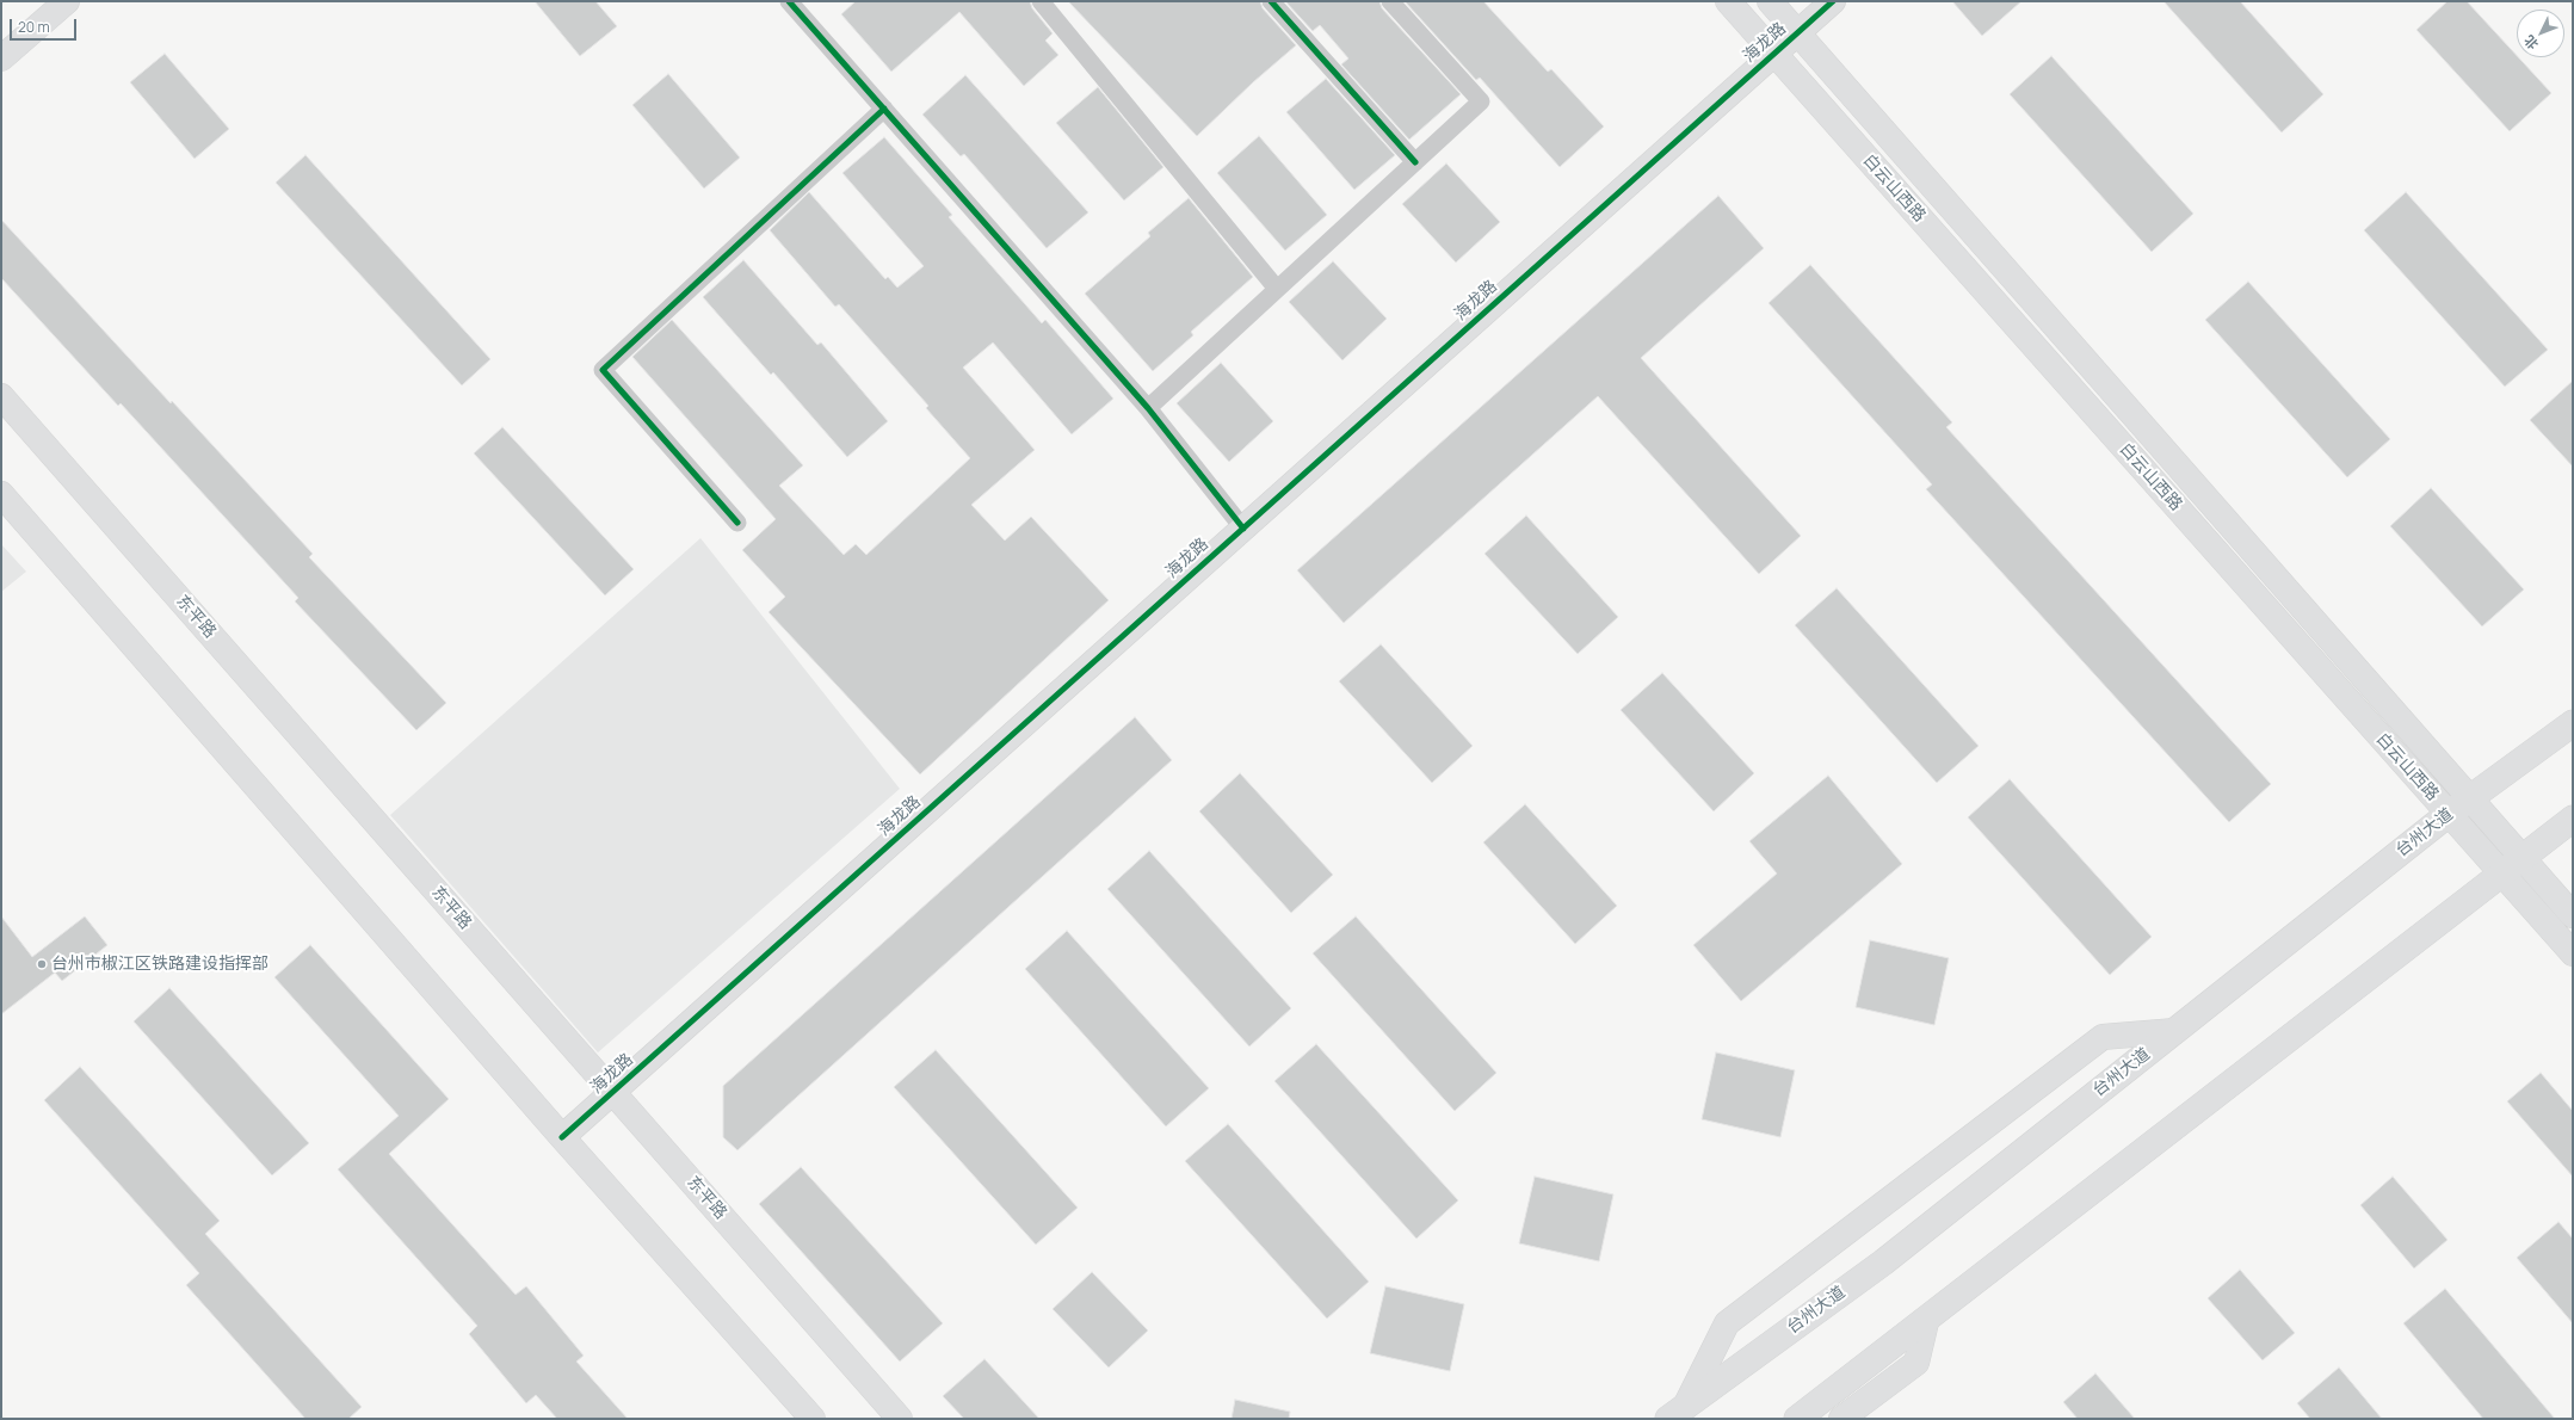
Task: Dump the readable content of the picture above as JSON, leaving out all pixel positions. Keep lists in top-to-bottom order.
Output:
{
  "streets": {
    "main road": [
      "海龙路",
      "白云山西路",
      "东平路",
      "台州大道"
    ]
  },
  "crossings": [
    ["海龙路", "白云山西路"],
    ["海龙路", "东平路"],
    ["白云山西路", "台州大道"]
  ],
  "places": ["台州市椒江区铁路建设指挥部"],
  "scale_bar": "20 m",
  "north": "bottom left"
}
